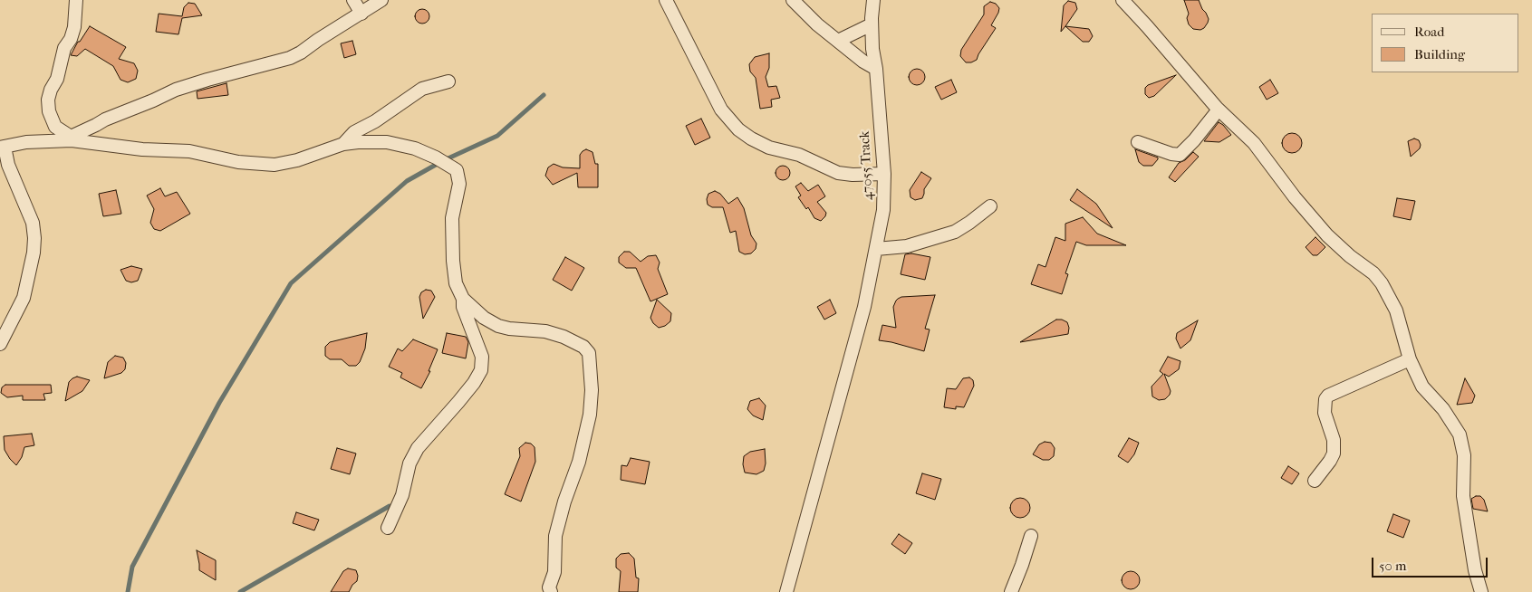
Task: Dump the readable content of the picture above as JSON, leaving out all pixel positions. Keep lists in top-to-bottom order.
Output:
{
  "streets": {
    "street": ["47055 Track"]
  },
  "legend": ["Road", "Building"],
  "scale_bar": "50 m"
}
